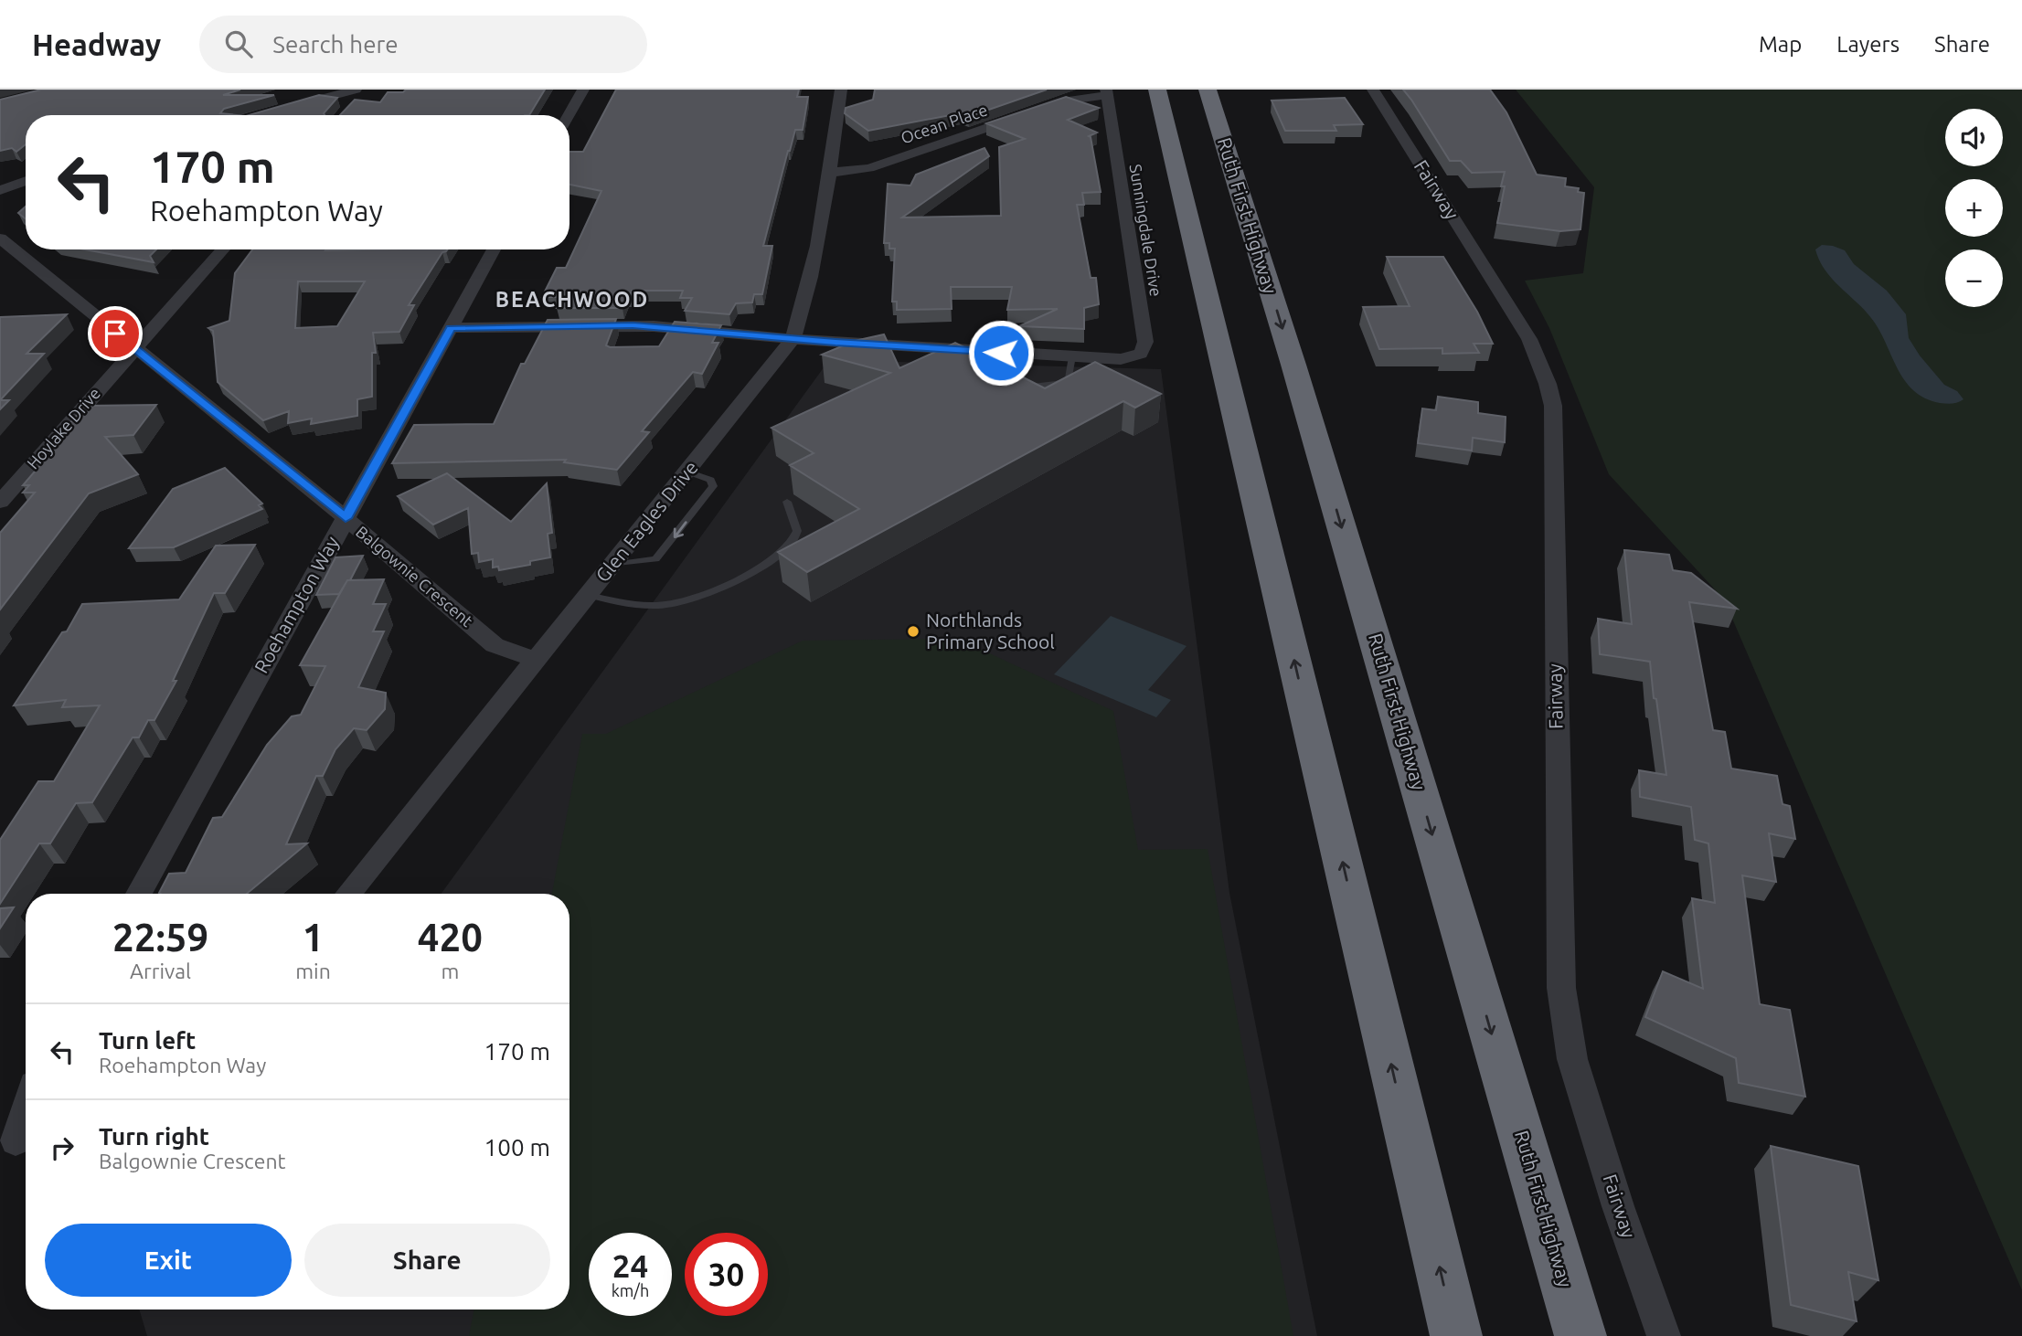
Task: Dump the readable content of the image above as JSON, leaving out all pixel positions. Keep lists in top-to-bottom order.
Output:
{
  "streets": {
    "highway": ["Ruth First Highway"],
    "street": [
      "Ocean Place",
      "Fairway",
      "Sunningdale Drive",
      "Hoylake Drive",
      "Glen Eagles Drive",
      "Balgownie Crescent",
      "Roehampton Way"
    ]
  },
  "crossings": [
    ["Ocean Place", "Sunningdale Drive"],
    ["Ocean Place", "Glen Eagles Drive"],
    ["Hoylake Drive", "Balgownie Crescent"],
    ["Glen Eagles Drive", "Balgownie Crescent"],
    ["Balgownie Crescent", "Roehampton Way"]
  ],
  "districts": ["BEACHWOOD"],
  "places": ["Northlands Primary School"],
  "page": {
    "header": "Headway",
    "search": "Search here",
    "nav": ["Map", "Layers", "Share"],
    "map_buttons": ["+", "−"],
    "turn": ["170 m", "Roehampton Way"],
    "eta": [
      "22:59",
      "Arrival",
      "1",
      "min",
      "420",
      "m"
    ],
    "list": [
      {
        "name": "Turn left",
        "note": "Roehampton Way",
        "value": "170 m"
      },
      {
        "name": "Turn right",
        "note": "Balgownie Crescent",
        "value": "100 m"
      }
    ],
    "buttons": ["Exit", "Share"],
    "speed": "24 km/h",
    "limit": "30"
  }
}
